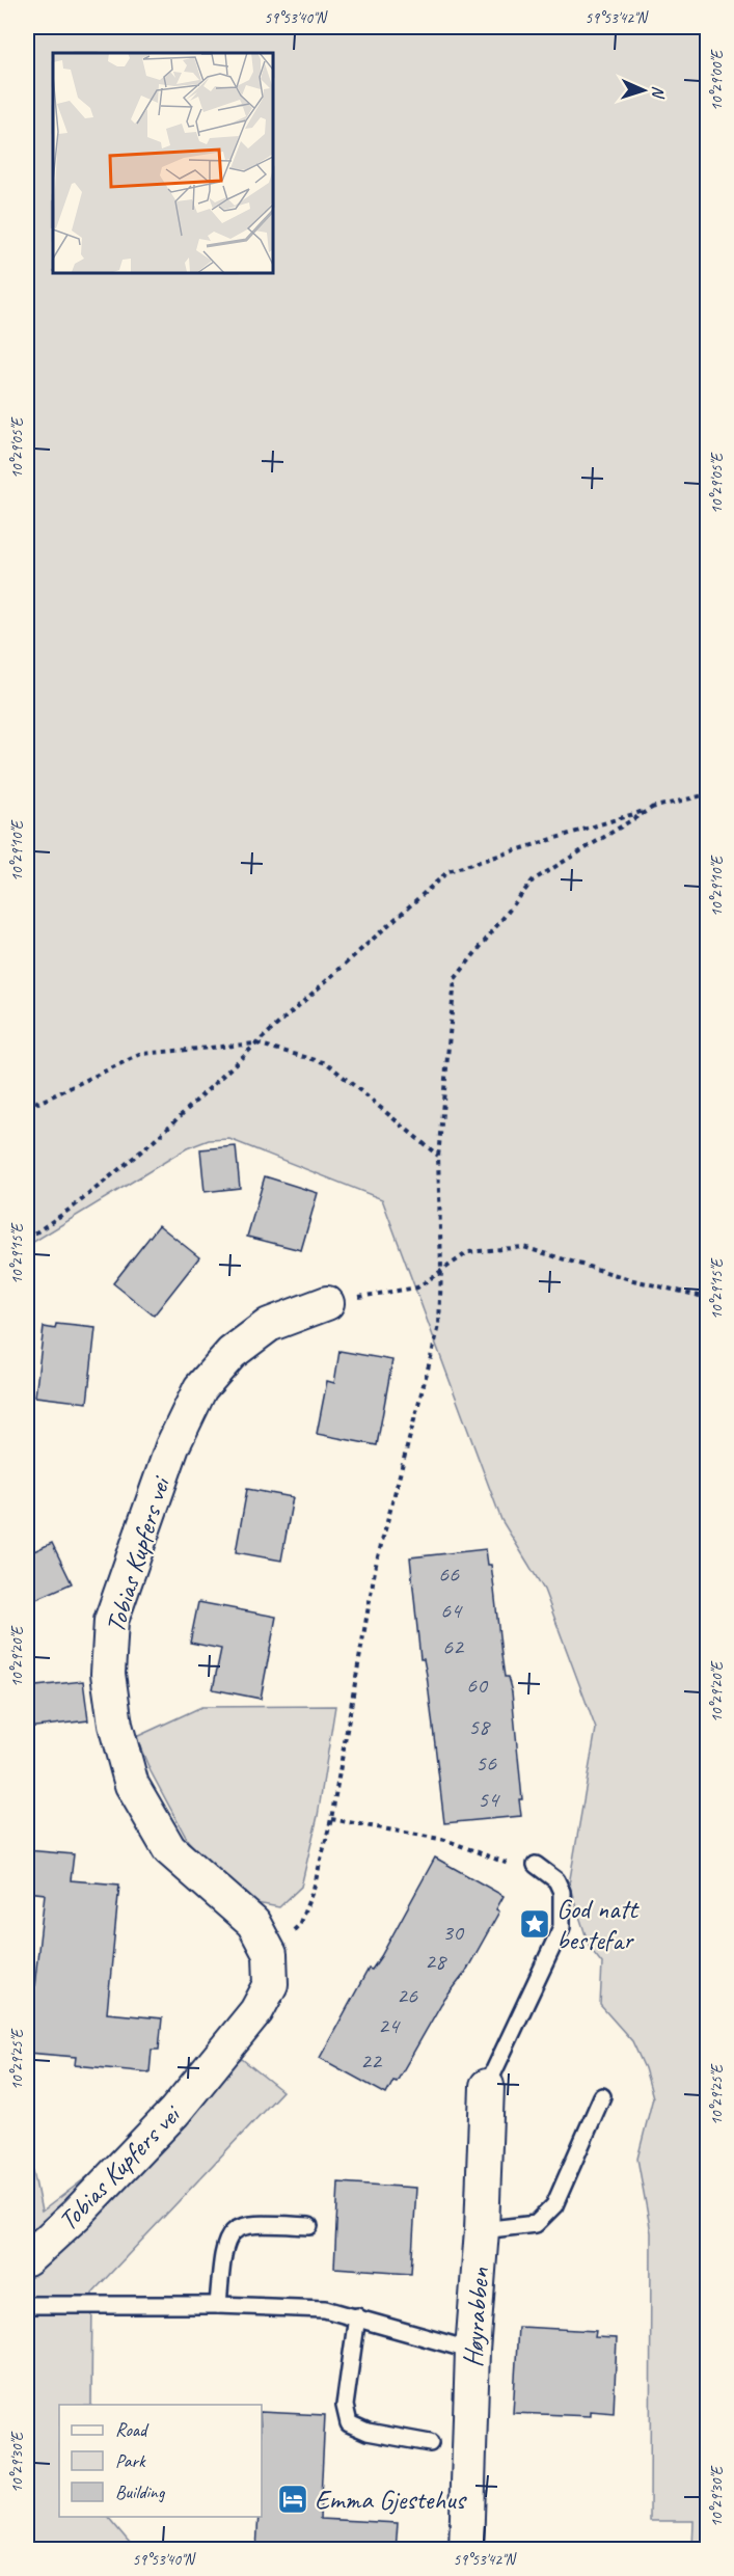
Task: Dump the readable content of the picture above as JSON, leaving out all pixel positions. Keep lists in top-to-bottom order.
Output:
{
  "streets": {
    "street": ["Tobias Kupfers vei", "Høyrabben"]
  },
  "places": {
    "place": ["God natt bestefar"],
    "hotel": ["Emma Gjestehus"]
  },
  "house_numbers": [
    "66",
    "64",
    "62",
    "60",
    "58",
    "56",
    "54",
    "30",
    "28",
    "26",
    "24",
    "22"
  ],
  "legend": ["Road", "Park", "Building"],
  "north": "right",
  "coordinates": [
    "59°53'40\"N",
    "59°53'42\"N",
    "10°29'00\"E",
    "10°29'05\"E",
    "10°29'10\"E",
    "10°29'15\"E",
    "10°29'20\"E",
    "10°29'25\"E",
    "10°29'30\"E"
  ]
}
